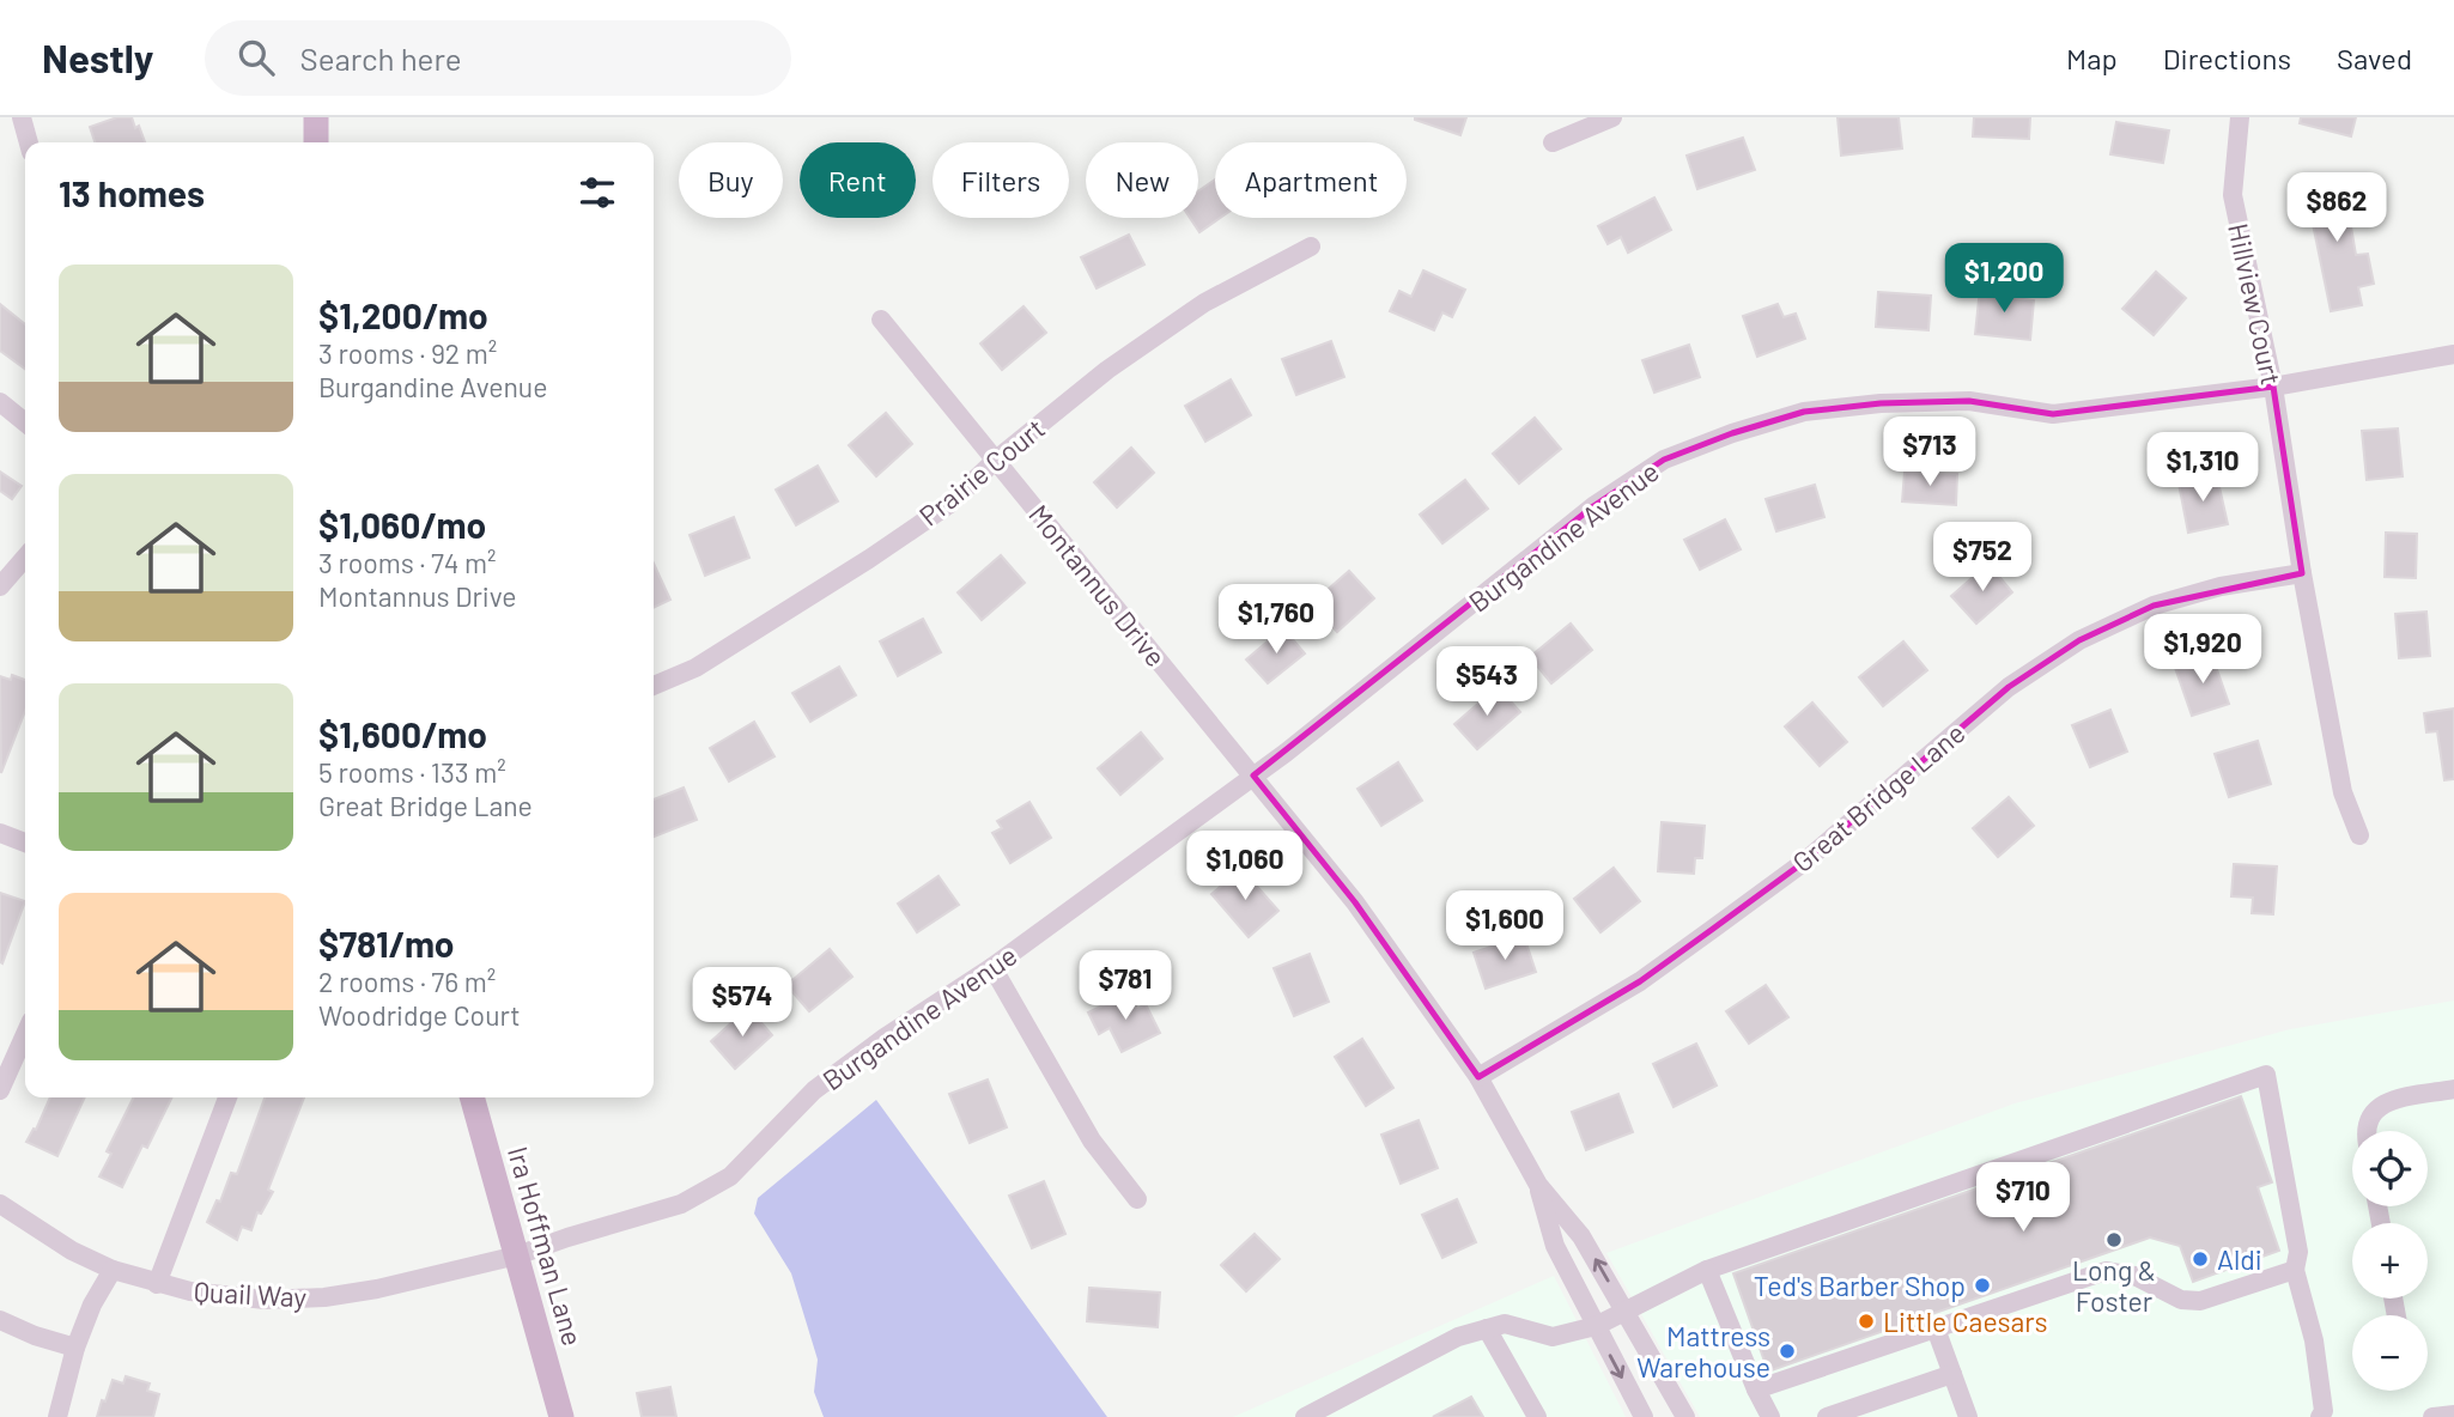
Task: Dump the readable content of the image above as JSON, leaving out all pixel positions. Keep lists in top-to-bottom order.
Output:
{
  "streets": {
    "main road": ["Ira Hoffman Lane"],
    "street": [
      "Hillview Court",
      "Prairie Court",
      "Burgandine Avenue",
      "Montannus Drive",
      "Great Bridge Lane",
      "Quail Way"
    ]
  },
  "crossings": [
    ["Hillview Court", "Burgandine Avenue"],
    ["Hillview Court", "Great Bridge Lane"],
    ["Prairie Court", "Montannus Drive"],
    ["Burgandine Avenue", "Montannus Drive"],
    ["Burgandine Avenue", "Ira Hoffman Lane"],
    ["Burgandine Avenue", "Quail Way"],
    ["Montannus Drive", "Great Bridge Lane"],
    ["Ira Hoffman Lane", "Quail Way"]
  ],
  "places": [
    "Long & Foster",
    "Aldi",
    "Ted's Barber Shop",
    "Little Caesars",
    "Mattress Warehouse"
  ],
  "page": {
    "header": "Nestly",
    "search": "Search here",
    "nav": ["Map", "Directions", "Saved"],
    "chip": [
      "Buy",
      "Rent",
      "Filters",
      "New",
      "Apartment"
    ],
    "heading": "13 homes",
    "price": [
      "$862",
      "$1,200",
      "$713",
      "$1,310",
      "$752",
      "$1,760",
      "$1,920",
      "$543",
      "$1,060",
      "$1,600",
      "$781",
      "$574",
      "$710"
    ],
    "list": [
      {
        "name": "$1,200/mo",
        "note": "3 rooms · 92 m² · Burgandine Avenue"
      },
      {
        "name": "$1,060/mo",
        "note": "3 rooms · 74 m² · Montannus Drive"
      },
      {
        "name": "$1,600/mo",
        "note": "5 rooms · 133 m² · Great Bridge Lane"
      },
      {
        "name": "$781/mo",
        "note": "2 rooms · 76 m² · Woodridge Court"
      }
    ],
    "map_buttons": ["+", "−"]
  }
}
